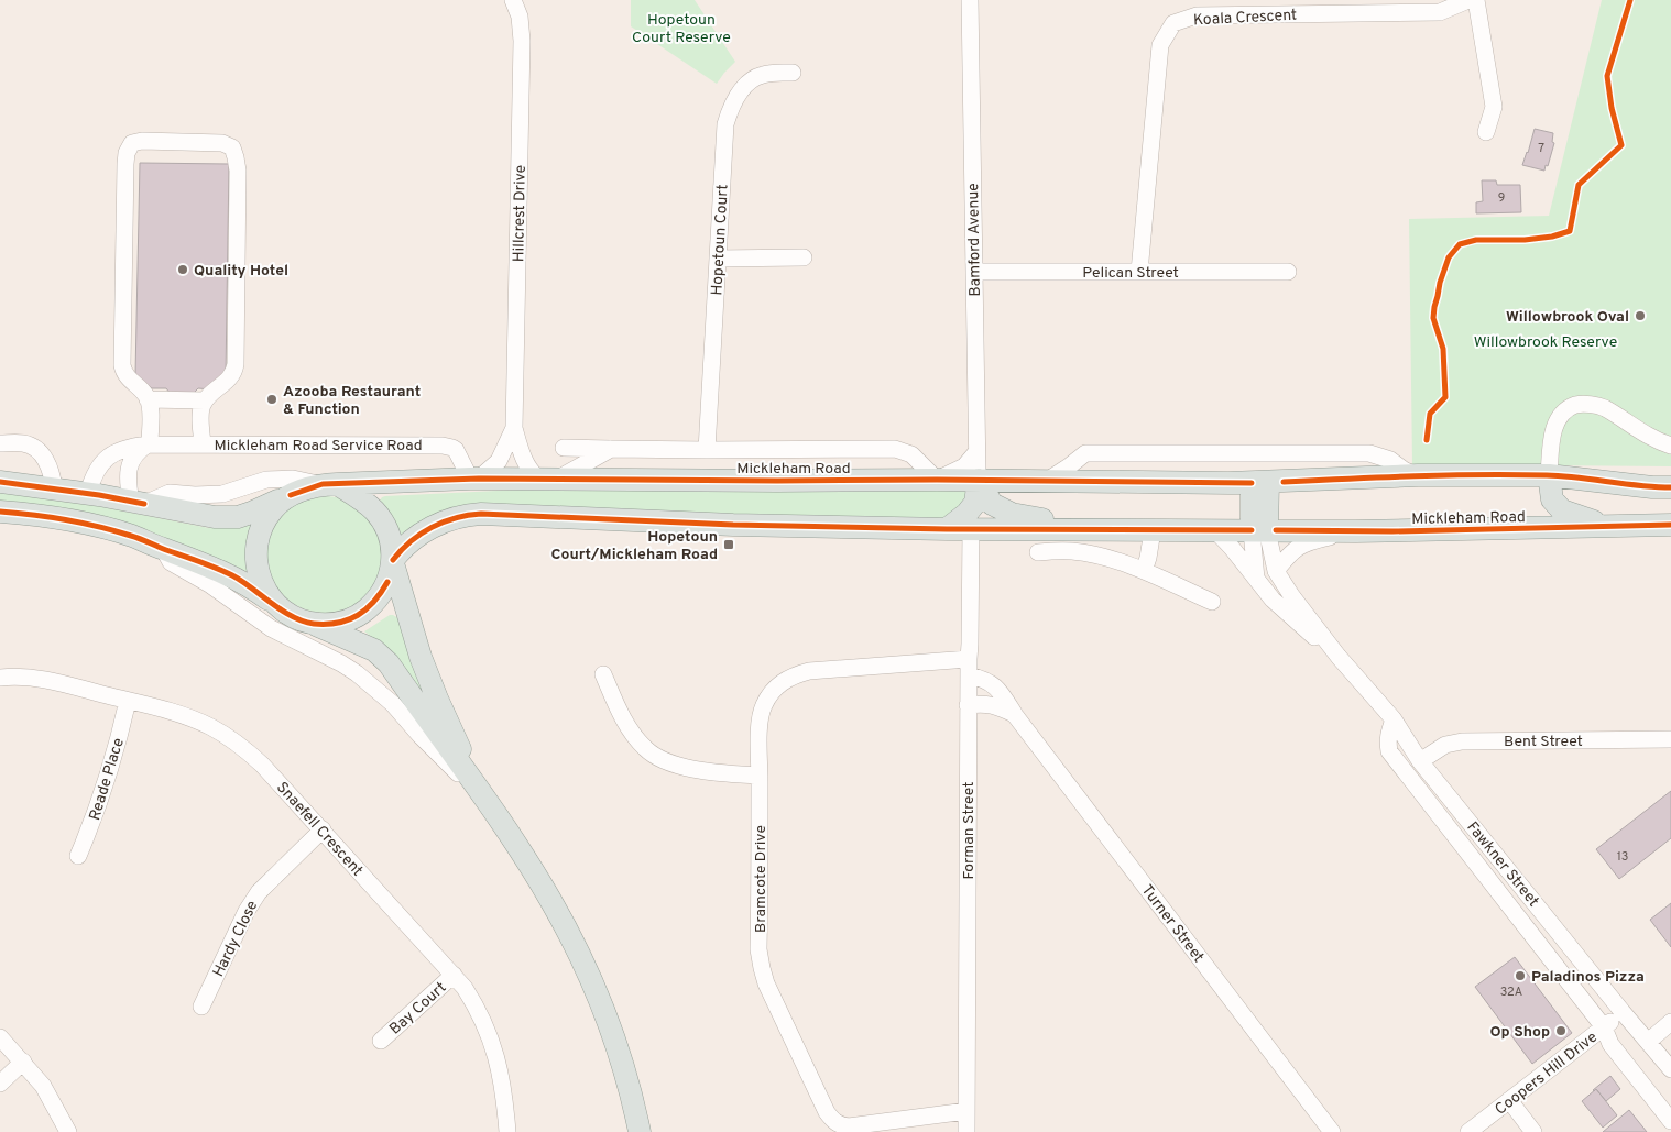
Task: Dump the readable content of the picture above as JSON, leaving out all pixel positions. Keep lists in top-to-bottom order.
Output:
{
  "streets": {
    "main road": ["Mickleham Road"],
    "street": [
      "Koala Crescent",
      "Hillcrest Drive",
      "Hopetoun Court",
      "Bamford Avenue",
      "Pelican Street",
      "Mickleham Road Service Road",
      "Bent Street",
      "Reade Place",
      "Snaefell Crescent",
      "Forman Street",
      "Fawkner Street",
      "Bramcote Drive",
      "Turner Street",
      "Hardy Close",
      "Bay Court",
      "Coopers Hill Drive"
    ]
  },
  "crossings": [
    ["Koala Crescent", "Pelican Street"],
    ["Hillcrest Drive", "Mickleham Road Service Road"],
    ["Hillcrest Drive", "Mickleham Road"],
    ["Hopetoun Court", "Mickleham Road"],
    ["Bamford Avenue", "Pelican Street"],
    ["Bamford Avenue", "Mickleham Road"],
    ["Mickleham Road Service Road", "Mickleham Road"],
    ["Mickleham Road", "Forman Street"],
    ["Mickleham Road", "Fawkner Street"],
    ["Bent Street", "Fawkner Street"],
    ["Reade Place", "Snaefell Crescent"],
    ["Snaefell Crescent", "Hardy Close"],
    ["Snaefell Crescent", "Bay Court"],
    ["Forman Street", "Bramcote Drive"],
    ["Forman Street", "Turner Street"],
    ["Fawkner Street", "Coopers Hill Drive"]
  ],
  "parks": ["Hopetoun Court Reserve", "Willowbrook Reserve"],
  "places": {
    "other": [
      "Quality Hotel",
      "Willowbrook Oval",
      "Azooba Restaurant & Function",
      "Paladinos Pizza",
      "Op Shop"
    ],
    "transit": ["Hopetoun Court/Mickleham Road"]
  },
  "house_numbers": [
    "7",
    "9",
    "13",
    "32A"
  ]
}
